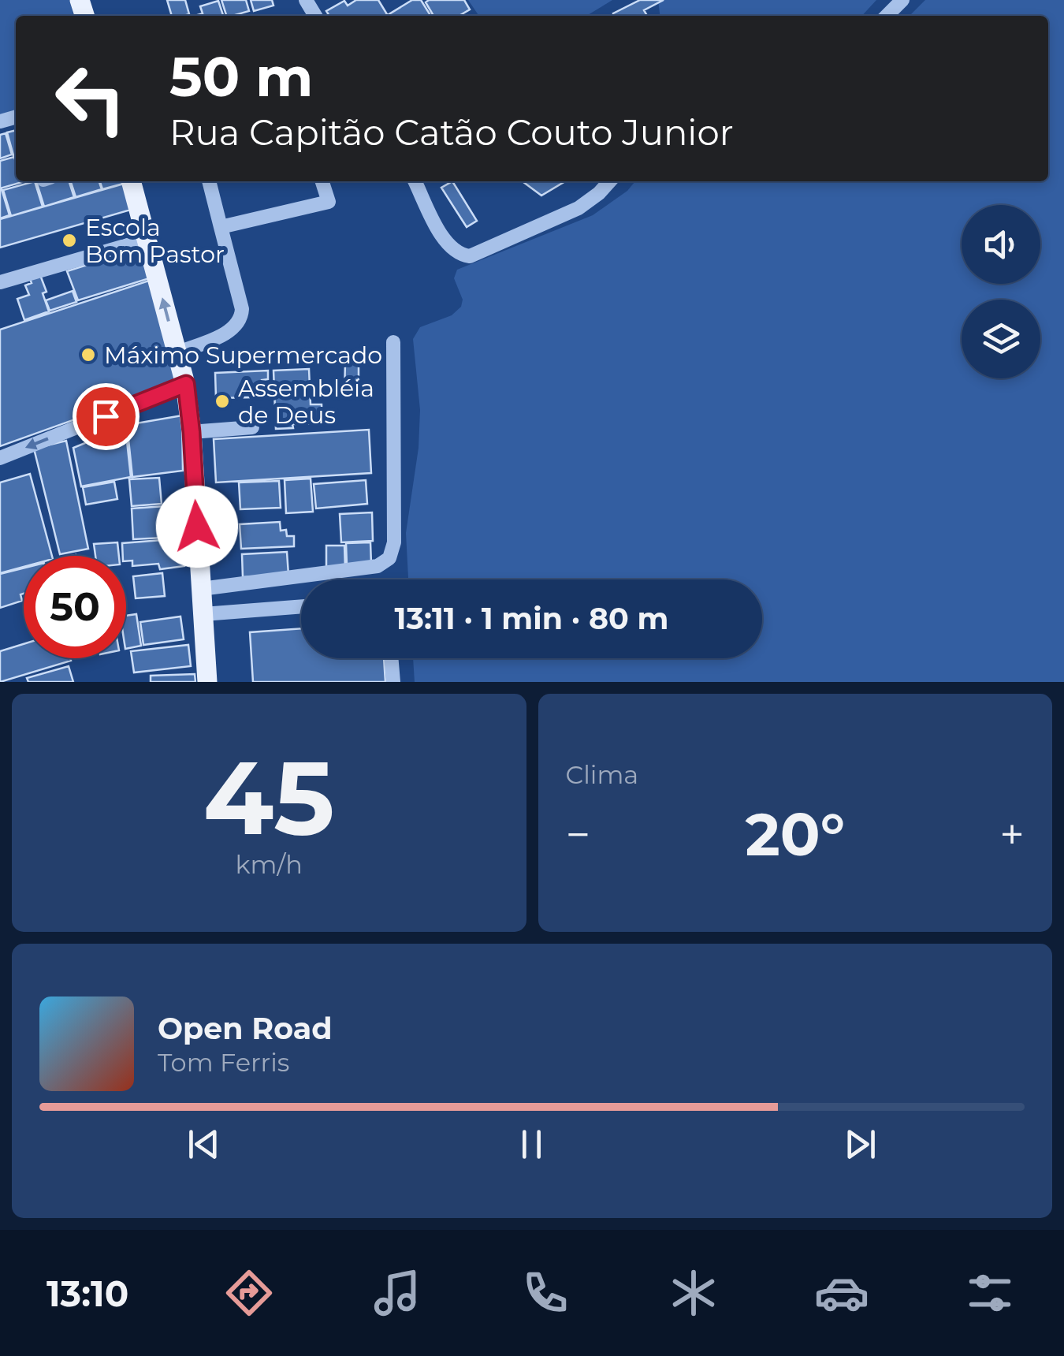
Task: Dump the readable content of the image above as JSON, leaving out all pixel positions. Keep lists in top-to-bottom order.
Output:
{
  "places": ["Escola Bom Pastor", "Máximo Supermercado", "Assembléia de Deus"],
  "page": {
    "turn": ["50 m", "Rua Capitão Catão Couto Junior"],
    "limit": "50",
    "trip": "13:11 · 1 min · 80 m",
    "tile": [
      ["45", "km/h"],
      "Clima"
    ],
    "heat": ["−", "20°", "+"],
    "song": ["Open Road", "Tom Ferris"],
    "tabs": "13:10"
  }
}
